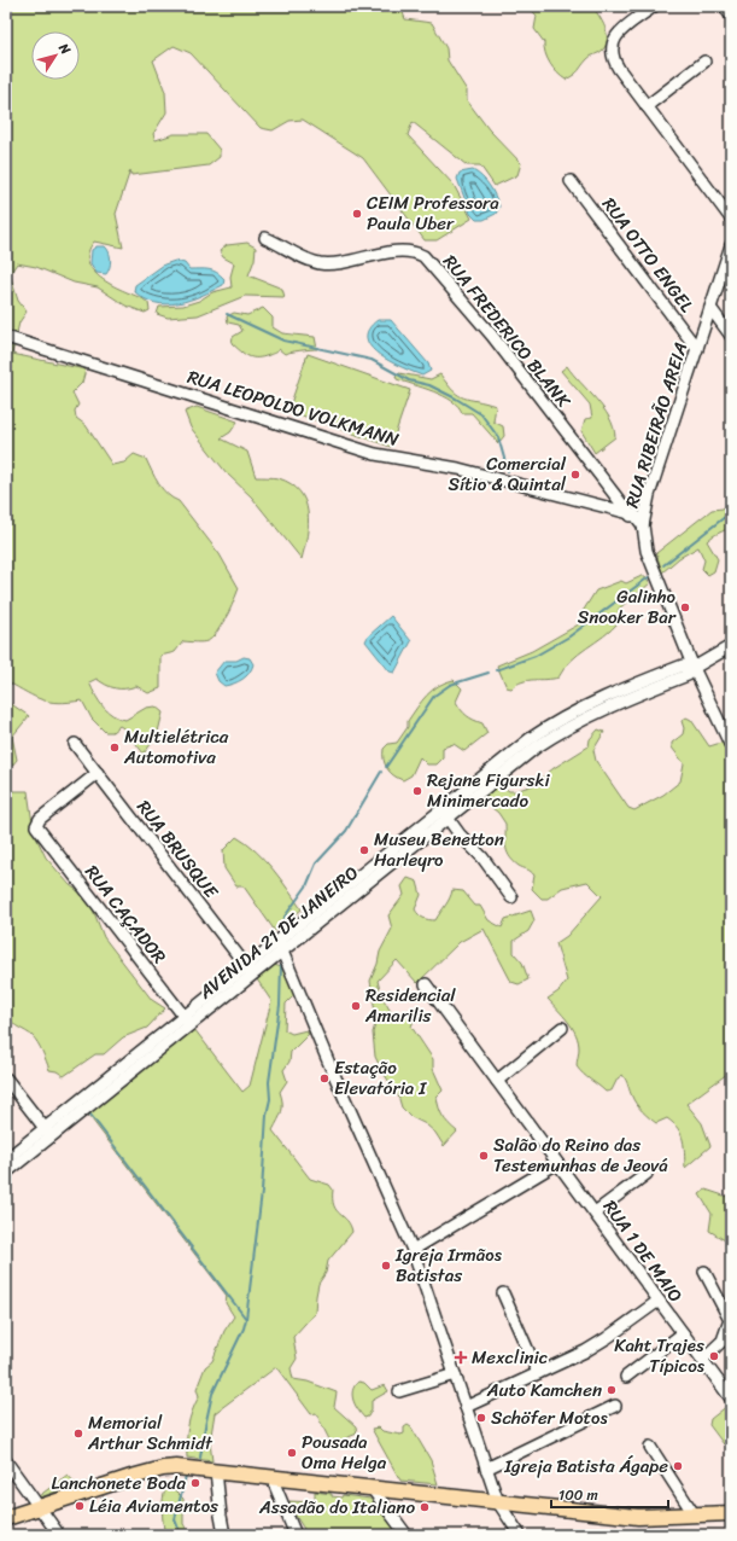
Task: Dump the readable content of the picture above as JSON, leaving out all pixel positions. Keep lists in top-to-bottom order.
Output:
{
  "streets": {
    "street": [
      "RUA OTTO ENGEL",
      "RUA FREDERICO BLANK",
      "RUA LEOPOLDO VOLKMANN",
      "RUA RIBEIRÃO AREIA",
      "RUA BRUSQUE",
      "RUA CAÇADOR",
      "AVENIDA 21 DE JANEIRO",
      "RUA 1 DE MAIO"
    ]
  },
  "crossings": [
    ["RUA OTTO ENGEL", "RUA RIBEIRÃO AREIA"],
    ["RUA FREDERICO BLANK", "RUA LEOPOLDO VOLKMANN"],
    ["RUA RIBEIRÃO AREIA", "AVENIDA 21 DE JANEIRO"],
    ["RUA BRUSQUE", "RUA CAÇADOR"],
    ["RUA BRUSQUE", "AVENIDA 21 DE JANEIRO"],
    ["RUA CAÇADOR", "AVENIDA 21 DE JANEIRO"]
  ],
  "places": {
    "other": [
      "CEIM Professora Paula Uber",
      "Comercial Sítio & Quintal",
      "Galinho Snooker Bar",
      "Multielétrica Automotiva",
      "Rejane Figurski Minimercado",
      "Museu Benetton Harleyro",
      "Residencial Amarilis",
      "Estação Elevatória I",
      "Salão do Reino das Testemunhas de Jeová",
      "Igreja Irmãos Batistas",
      "Kaht Trajes Típicos",
      "Auto Kamchen",
      "Schöfer Motos",
      "Memorial Arthur Schmidt",
      "Pousada Oma Helga",
      "Igreja Batista Ágape",
      "Lanchonete Boda",
      "Léia Aviamentos",
      "Assadão do Italiano"
    ],
    "health": ["Mexclinic"]
  },
  "scale_bar": "100 m",
  "north": "top right"
}
